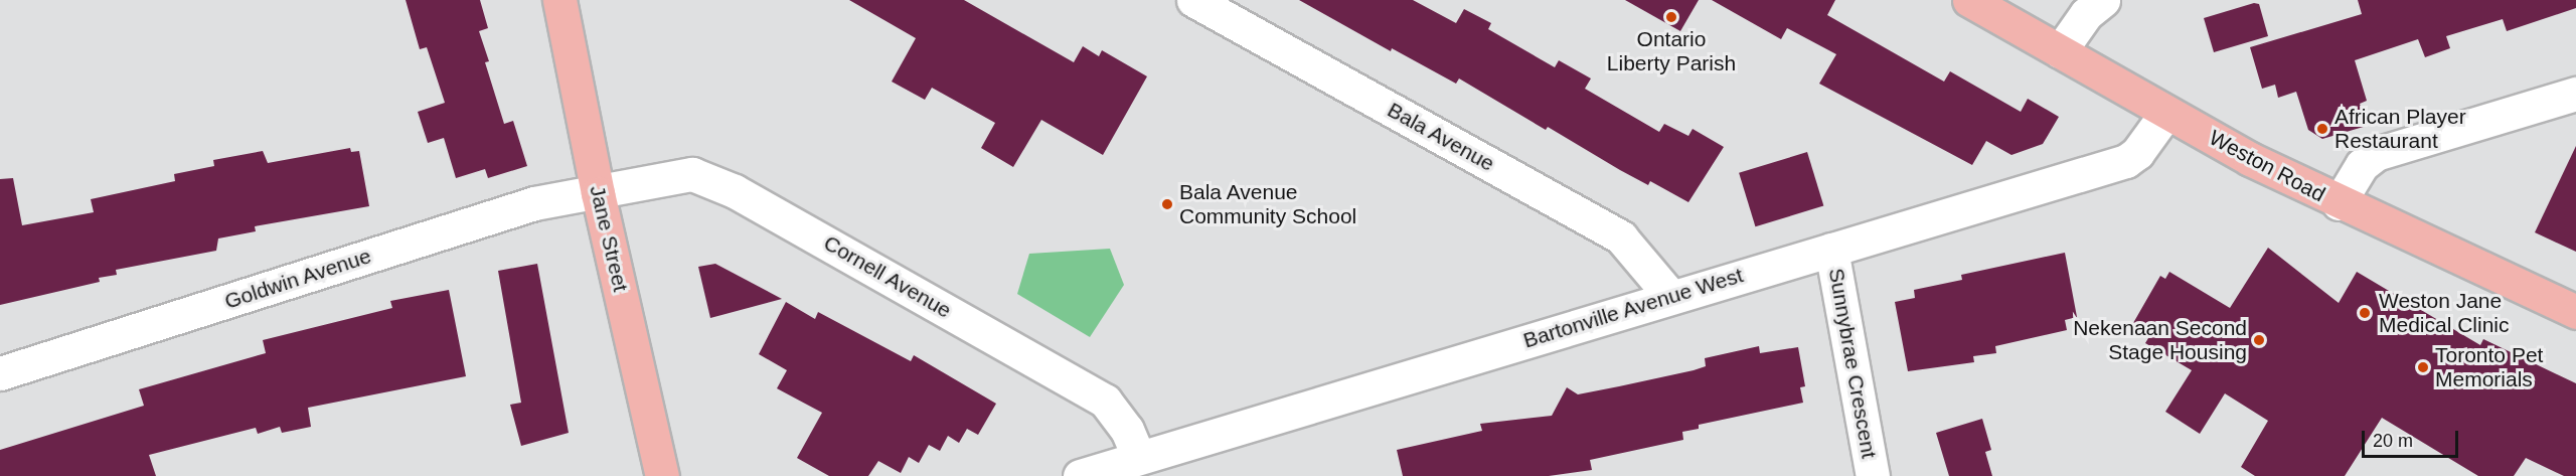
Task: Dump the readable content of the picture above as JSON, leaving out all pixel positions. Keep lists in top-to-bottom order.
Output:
{
  "streets": {
    "main road": ["Weston Road", "Jane Street"],
    "street": [
      "Bala Avenue",
      "Cornell Avenue",
      "Goldwin Avenue",
      "Bartonville Avenue West",
      "Sunnybrae Crescent"
    ]
  },
  "crossings": [
    ["Bala Avenue", "Bartonville Avenue West"],
    ["Weston Road", "Bartonville Avenue West"],
    ["Jane Street", "Cornell Avenue"],
    ["Jane Street", "Goldwin Avenue"],
    ["Cornell Avenue", "Goldwin Avenue"],
    ["Cornell Avenue", "Bartonville Avenue West"],
    ["Bartonville Avenue West", "Sunnybrae Crescent"]
  ],
  "places": [
    "Ontario Liberty Parish",
    "African Player Restaurant",
    "Bala Avenue Community School",
    "Weston Jane Medical Clinic",
    "Nekenaan Second Stage Housing",
    "Toronto Pet Memorials"
  ],
  "scale_bar": "20 m"
}
